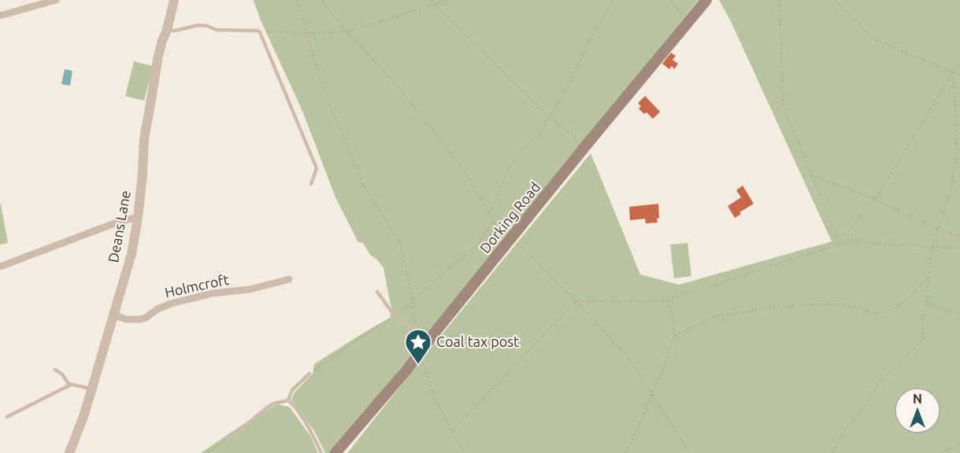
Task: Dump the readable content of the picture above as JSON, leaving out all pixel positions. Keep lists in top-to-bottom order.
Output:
{
  "streets": {
    "main road": ["Dorking Road"],
    "street": ["Deans Lane", "Holmcroft"]
  },
  "crossings": [
    ["Deans Lane", "Holmcroft"]
  ],
  "places": {
    "place": ["Coal tax post"]
  },
  "north": "top"
}
